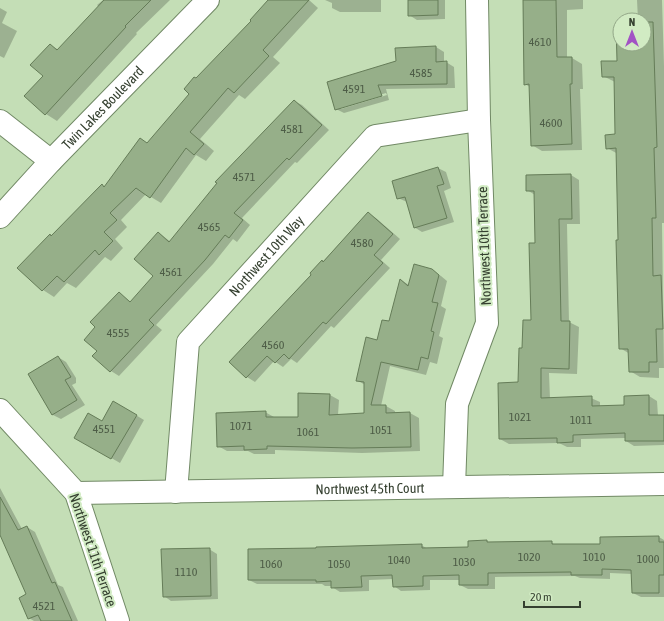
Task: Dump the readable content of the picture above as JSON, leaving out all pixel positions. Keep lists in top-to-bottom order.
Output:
{
  "streets": {
    "street": [
      "Twin Lakes Boulevard",
      "Northwest 10th Terrace",
      "Northwest 10th Way",
      "Northwest 45th Court",
      "Northwest 11th Terrace"
    ]
  },
  "crossings": [
    ["Northwest 10th Terrace", "Northwest 10th Way"],
    ["Northwest 10th Terrace", "Northwest 45th Court"],
    ["Northwest 10th Way", "Northwest 45th Court"],
    ["Northwest 45th Court", "Northwest 11th Terrace"]
  ],
  "house_numbers": [
    "4610",
    "4585",
    "4591",
    "4600",
    "4581",
    "4571",
    "4565",
    "4580",
    "4561",
    "4555",
    "4560",
    "1021",
    "1011",
    "1071",
    "4551",
    "1051",
    "1061",
    "1020",
    "1010",
    "1000",
    "1040",
    "1030",
    "1060",
    "1050",
    "1110",
    "4521"
  ],
  "scale_bar": "20 m",
  "north": "top"
}
